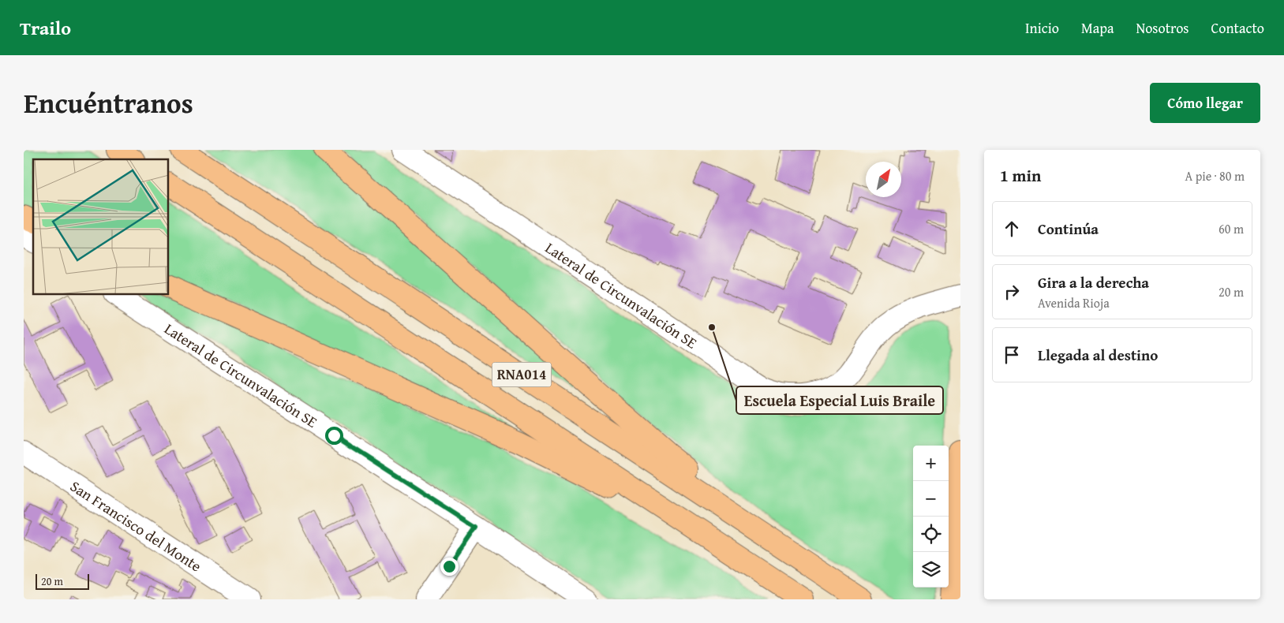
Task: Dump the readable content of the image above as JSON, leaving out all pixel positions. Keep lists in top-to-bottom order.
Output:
{
  "streets": {
    "main road": ["RNA014"],
    "street": ["Lateral de Circunvalación SE", "San Francisco del Monte"]
  },
  "places": ["Escuela Especial Luis Braile"],
  "scale_bar": "20 m",
  "north": "top right",
  "page": {
    "header": "Trailo",
    "nav": [
      "Inicio",
      "Mapa",
      "Nosotros",
      "Contacto"
    ],
    "title": "Encuéntranos",
    "buttons": "Cómo llegar",
    "heading": ["1 min", "A pie · 80 m"],
    "list": [
      ["Continúa", "60 m"],
      ["Gira a la derecha", "Avenida Rioja", "20 m"],
      "Llegada al destino"
    ],
    "map_buttons": ["+", "−"],
    "scale": "20 m"
  }
}
